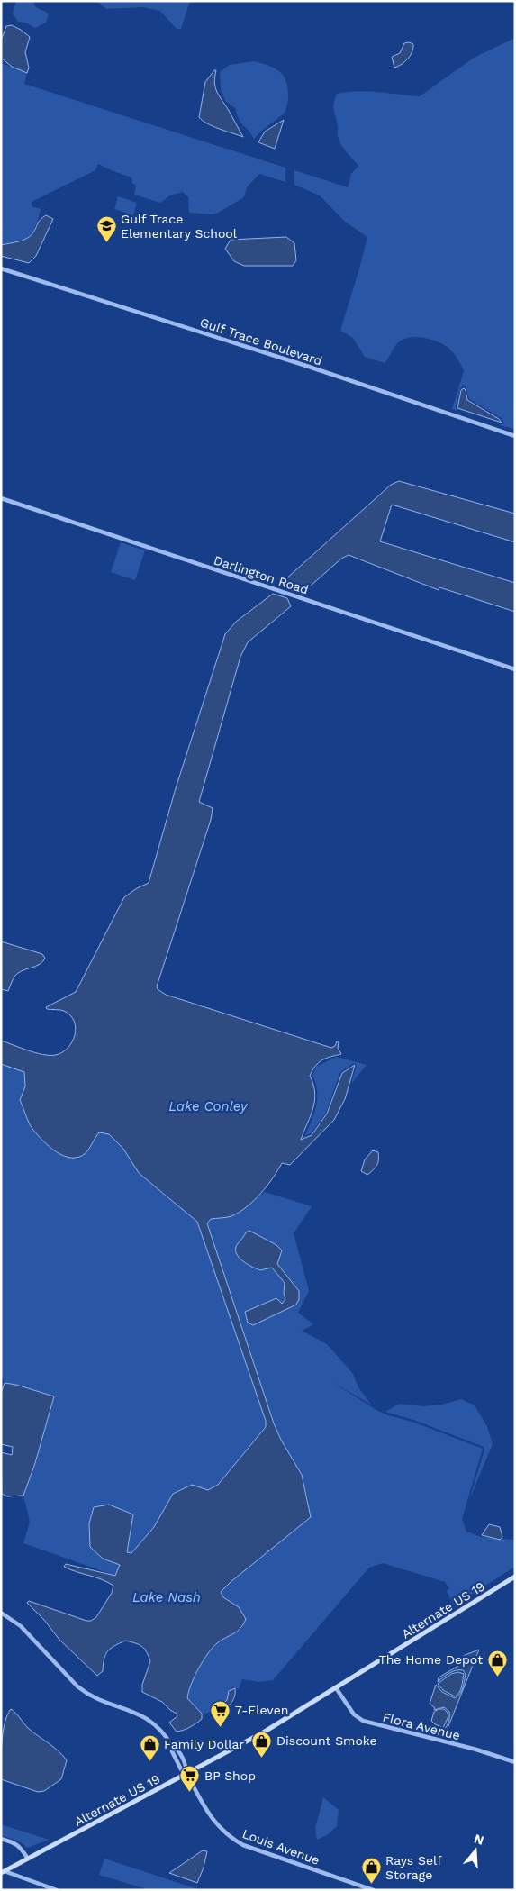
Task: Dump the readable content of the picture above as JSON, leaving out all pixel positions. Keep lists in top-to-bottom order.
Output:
{
  "streets": {
    "main road": ["Alternate US 19"],
    "street": [
      "Gulf Trace Boulevard",
      "Darlington Road",
      "Flora Avenue",
      "Louis Avenue"
    ]
  },
  "crossings": [
    ["Alternate US 19", "Flora Avenue"],
    ["Alternate US 19", "Louis Avenue"]
  ],
  "water": ["Lake Conley", "Lake Nash"],
  "places": {
    "school or university": ["Gulf Trace Elementary School"],
    "shop": [
      "The Home Depot",
      "Discount Smoke",
      "Family Dollar",
      "Rays Self Storage"
    ],
    "supermarket": ["7-Eleven", "BP Shop"]
  },
  "north": "top"
}
